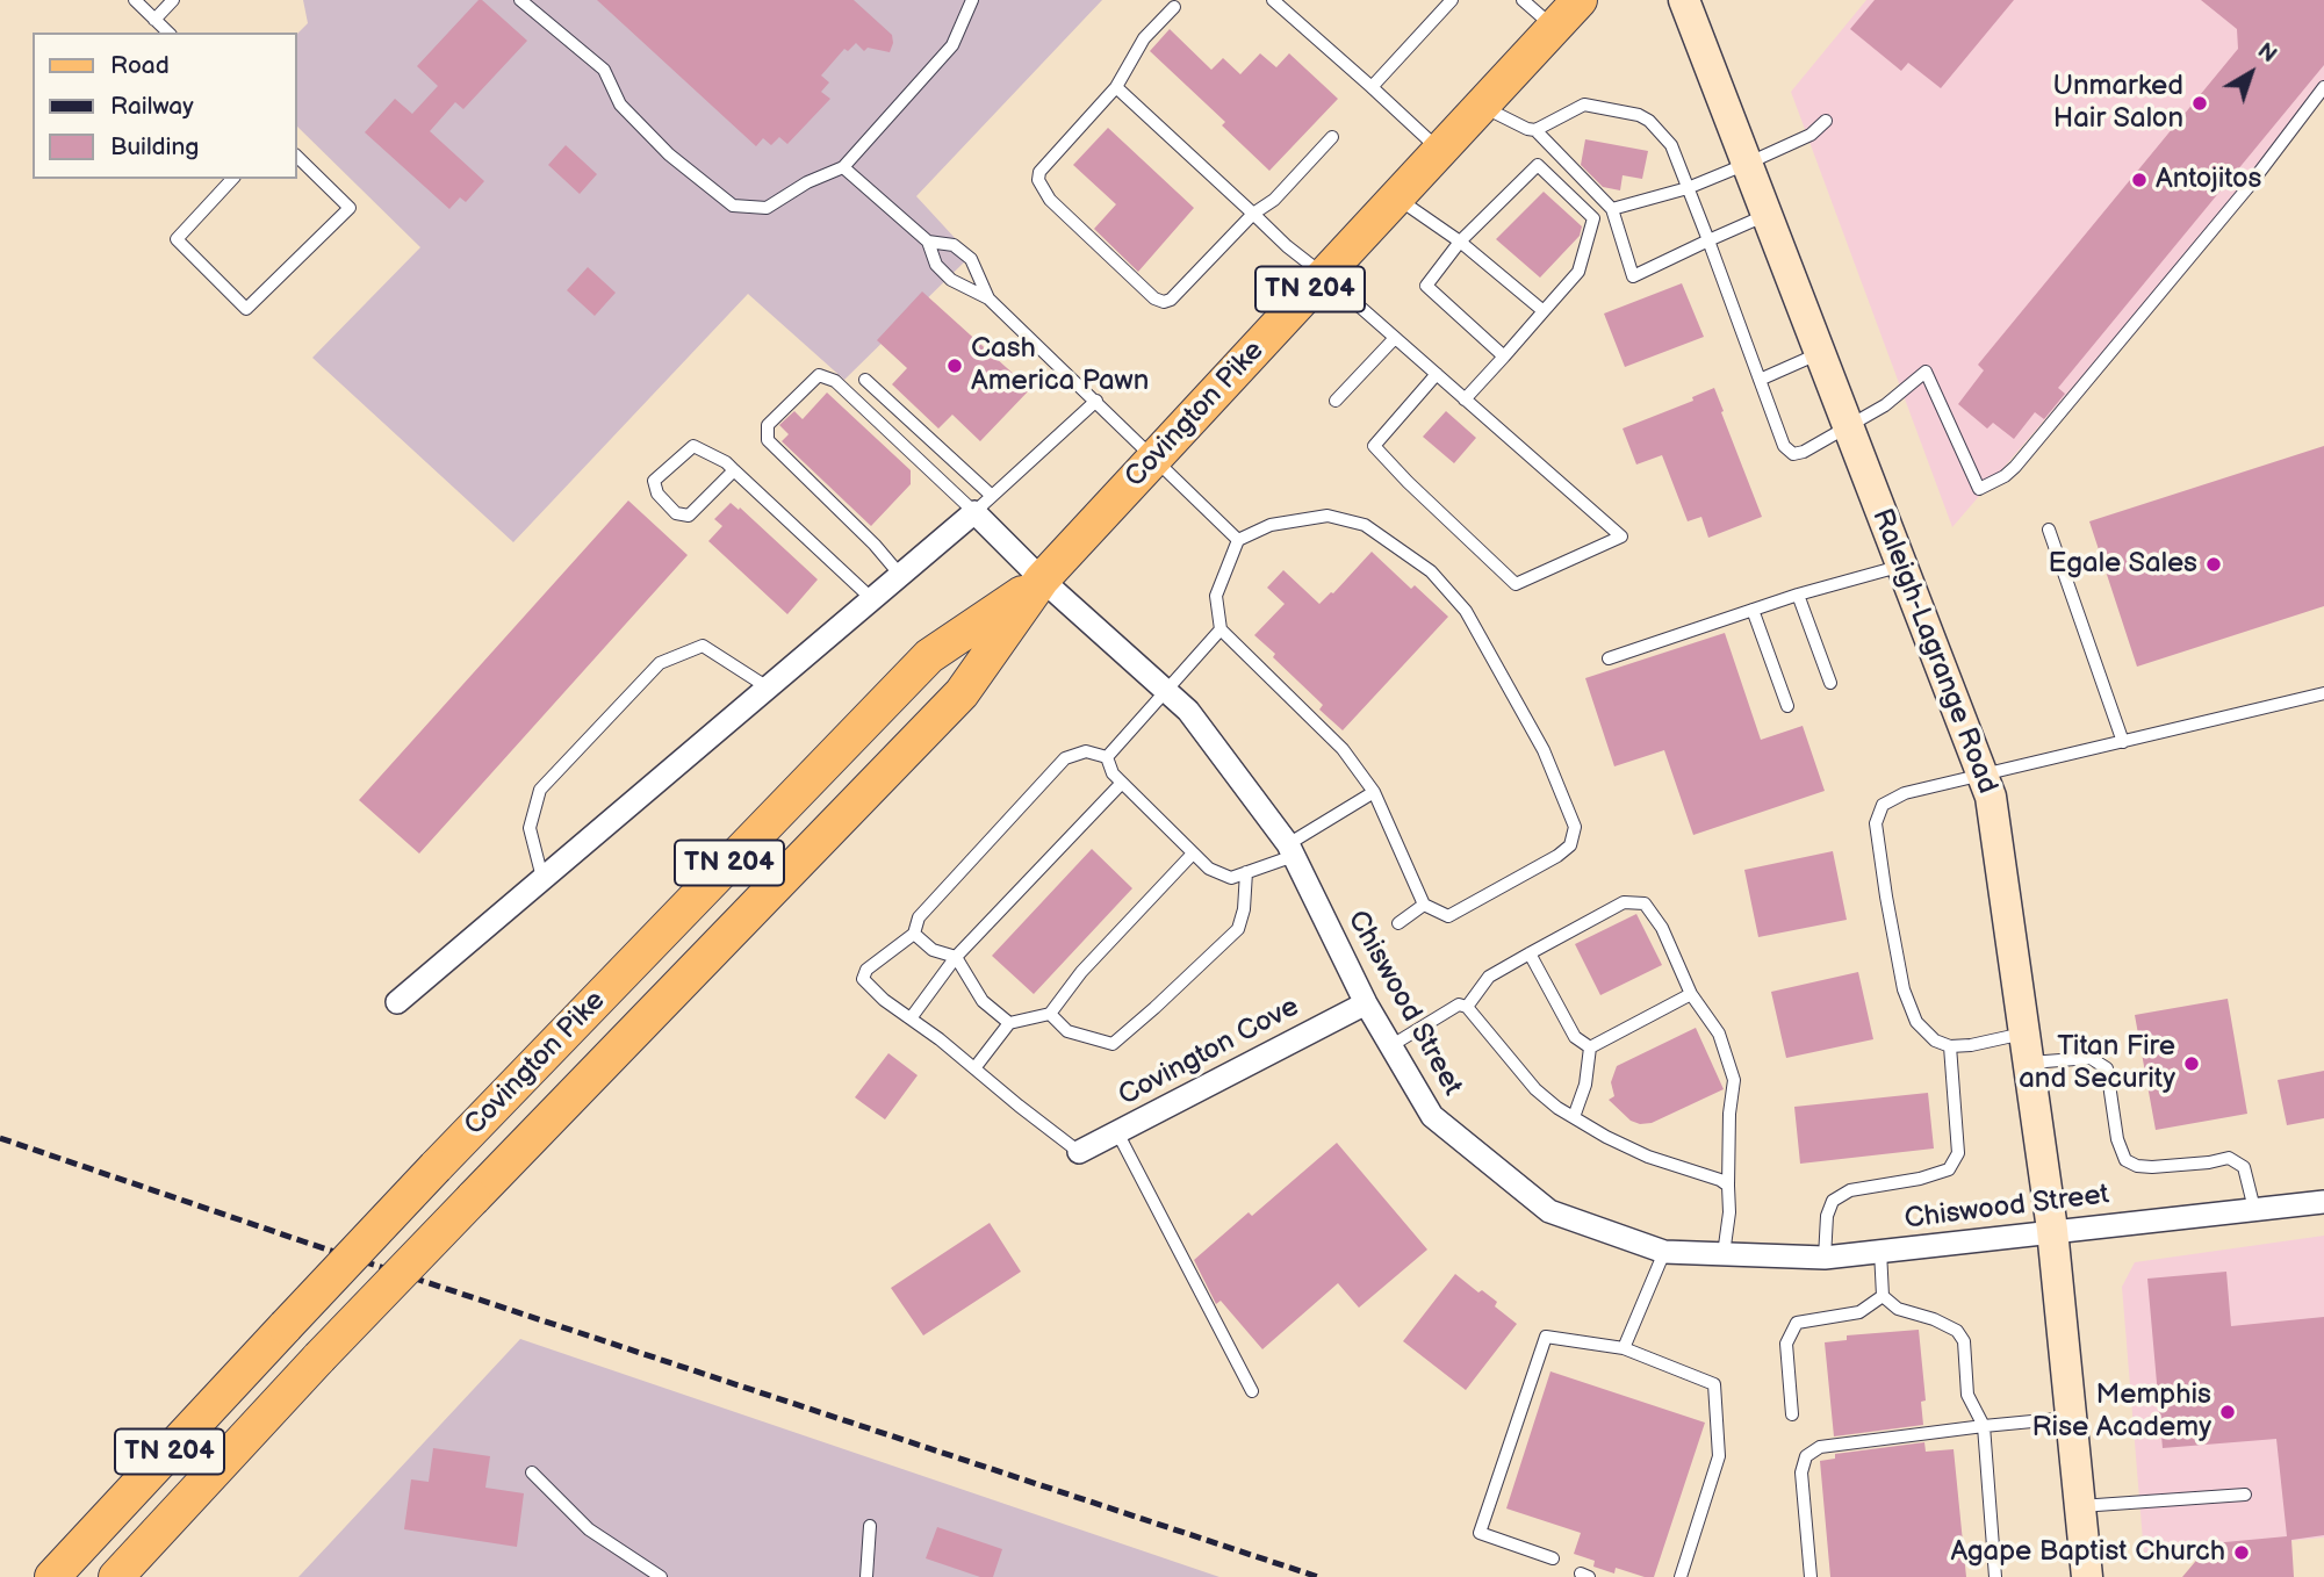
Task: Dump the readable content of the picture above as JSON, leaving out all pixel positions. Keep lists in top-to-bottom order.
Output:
{
  "streets": {
    "main road": ["TN 204", "Covington Pike", "Raleigh-Lagrange Road"],
    "street": ["Chiswood Street", "Covington Cove"]
  },
  "crossings": [
    ["Covington Pike", "Chiswood Street"],
    ["Raleigh-Lagrange Road", "Chiswood Street"],
    ["Chiswood Street", "Covington Cove"]
  ],
  "places": [
    "Unmarked Hair Salon",
    "Antojitos",
    "Cash America Pawn",
    "Egale Sales",
    "Titan Fire and Security",
    "Memphis Rise Academy",
    "Agape Baptist Church"
  ],
  "legend": ["Road", "Railway", "Building"],
  "north": "top right"
}
